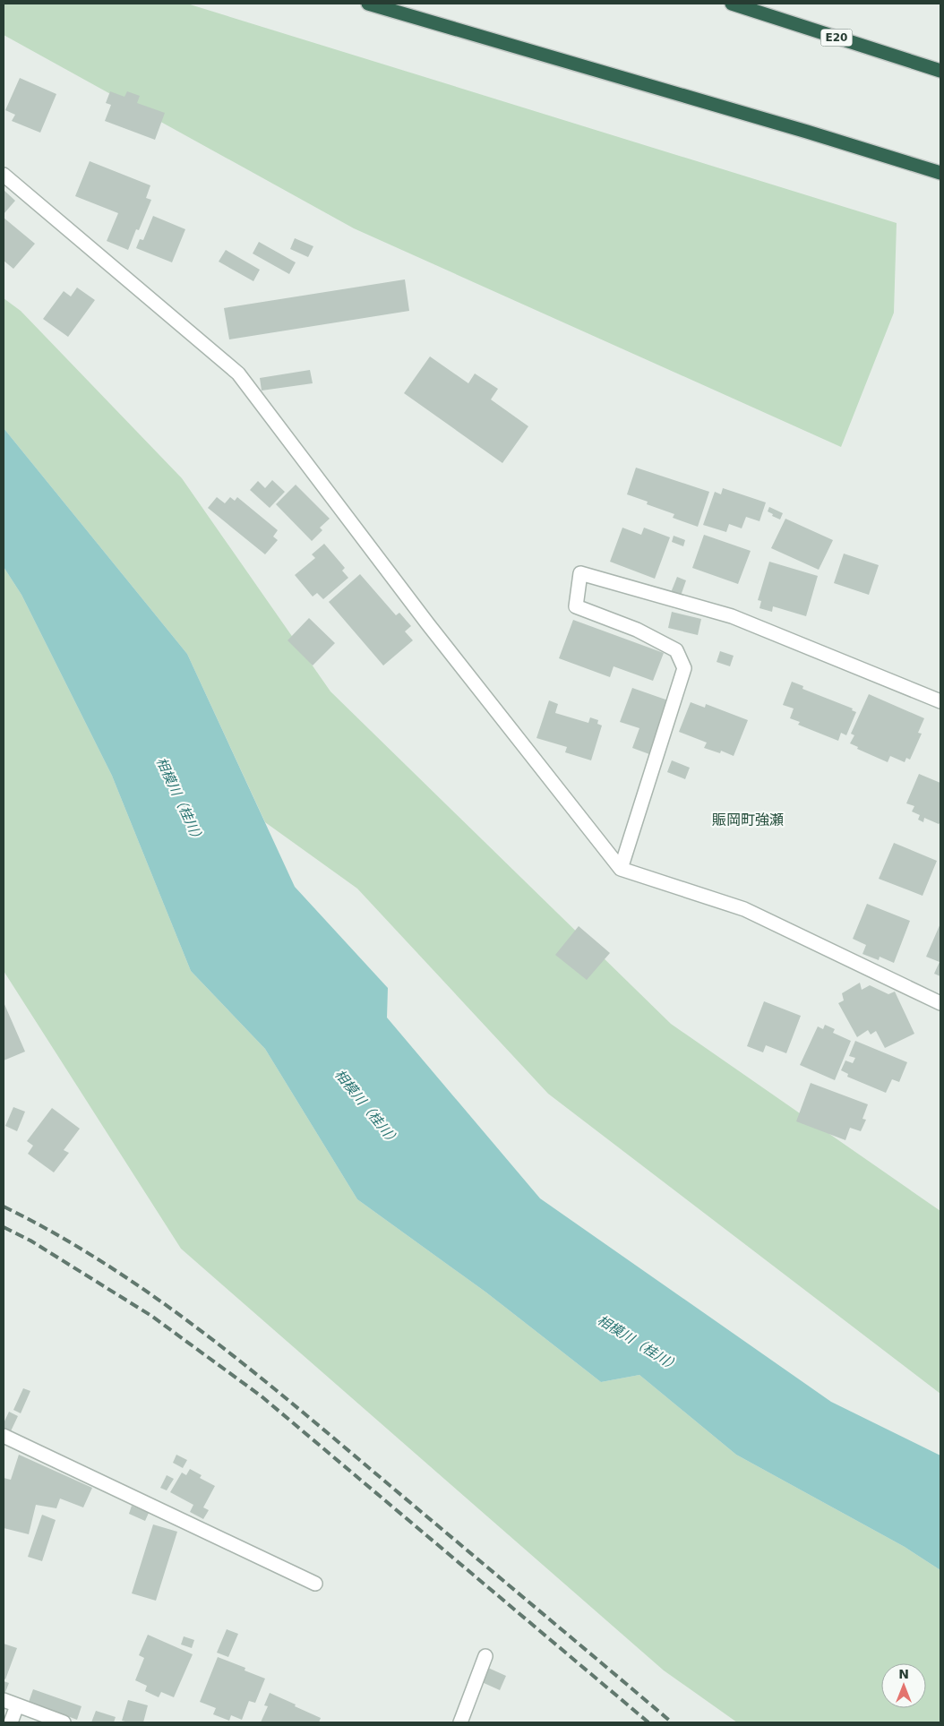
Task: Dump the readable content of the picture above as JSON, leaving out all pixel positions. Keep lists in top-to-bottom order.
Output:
{
  "streets": {
    "highway": ["E20"]
  },
  "districts": ["賑岡町強瀬"],
  "water": ["相模川（桂川）"],
  "north": "top"
}
